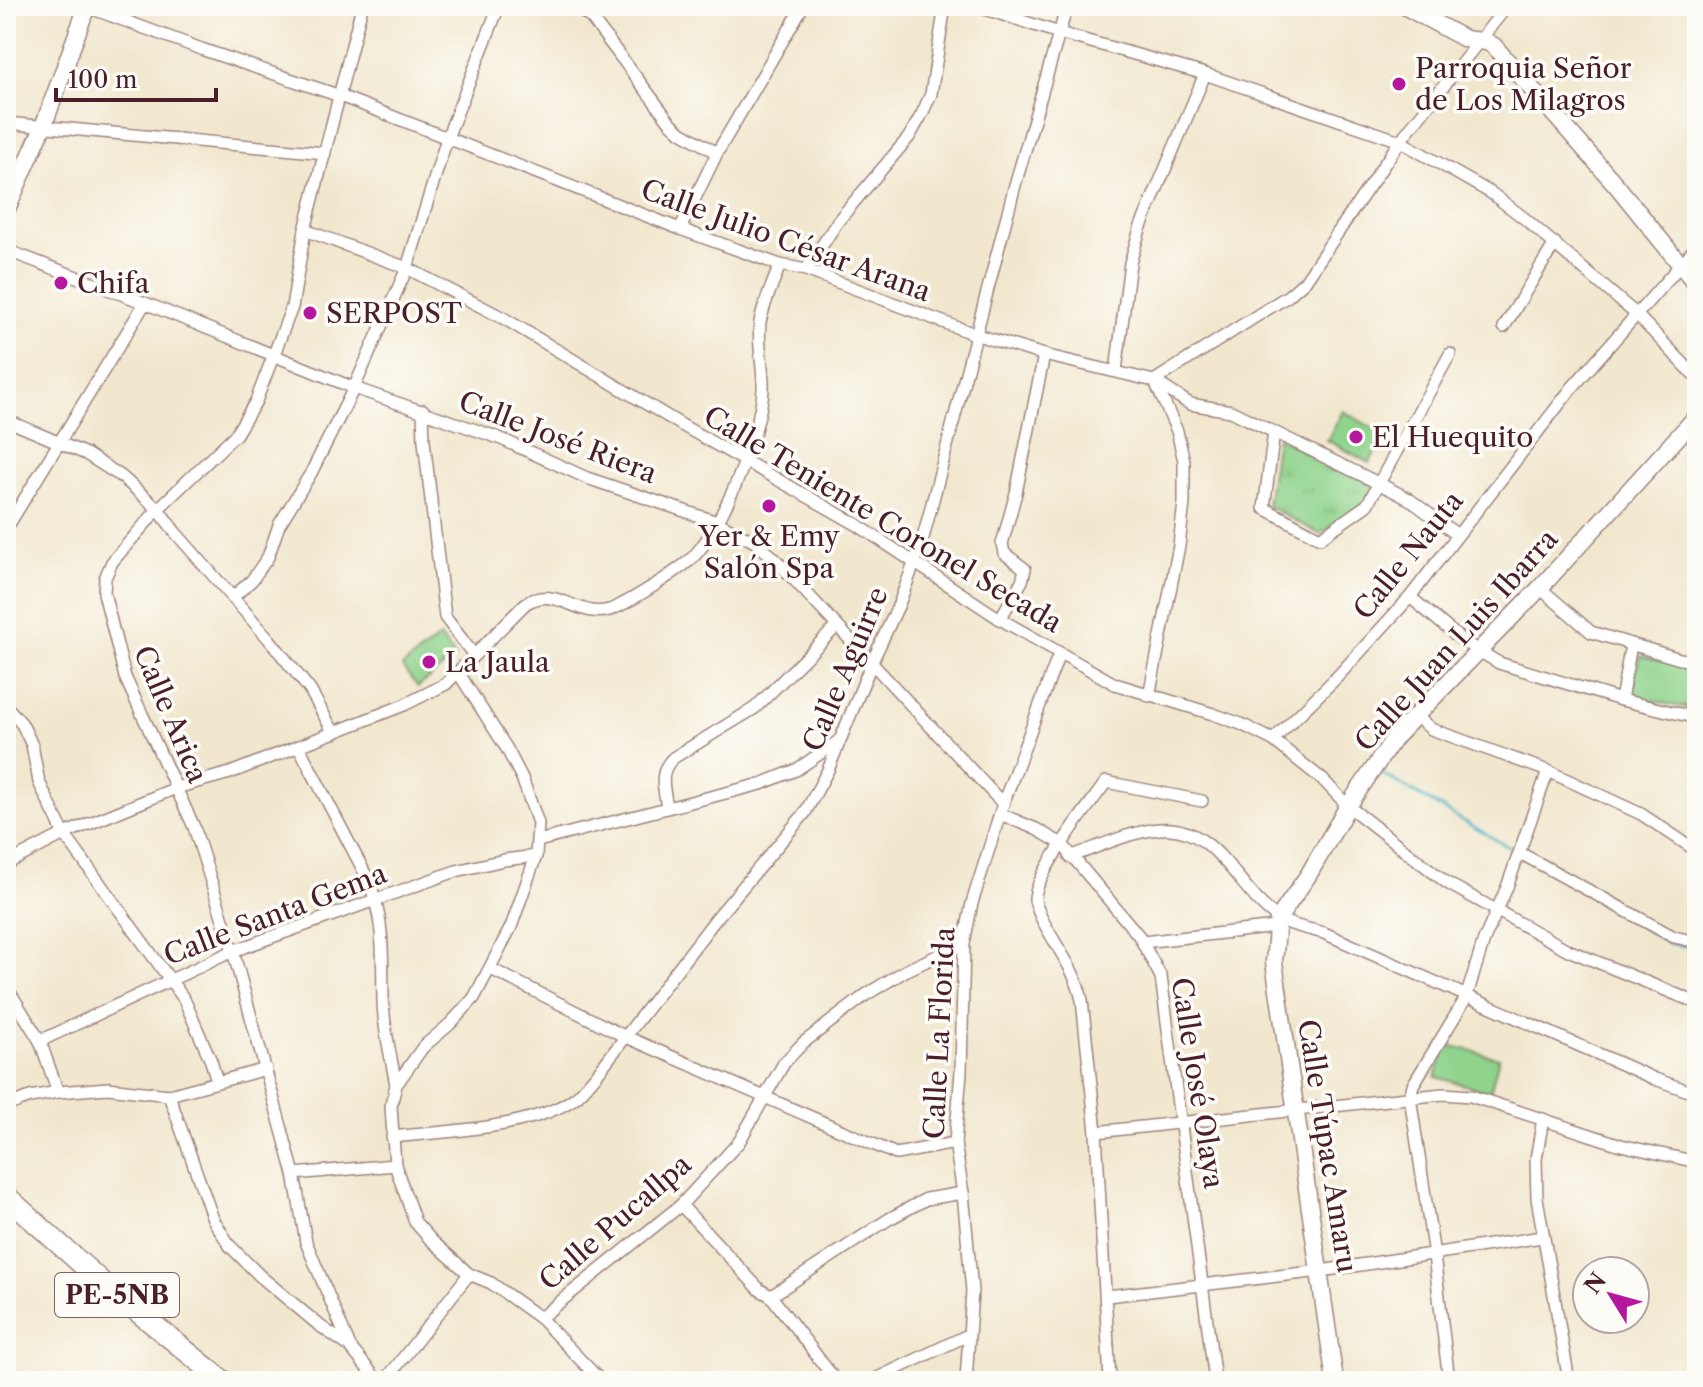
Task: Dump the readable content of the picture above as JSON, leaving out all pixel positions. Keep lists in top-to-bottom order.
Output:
{
  "streets": {
    "highway": ["PE-5NB"],
    "street": [
      "Calle Julio César Arana",
      "Calle José Riera",
      "Calle Teniente Coronel Secada",
      "Calle Nauta",
      "Calle Juan Luis Ibarra",
      "Calle Aguirre",
      "Calle Arica",
      "Calle Santa Gema",
      "Calle La Florida",
      "Calle José Olaya",
      "Calle Túpac Amaru",
      "Calle Pucallpa"
    ]
  },
  "crossings": [
    ["Calle Julio César Arana", "Calle Nauta"],
    ["Calle Julio César Arana", "Calle Aguirre"],
    ["Calle Julio César Arana", "Calle Arica"],
    ["Calle José Riera", "Calle Aguirre"],
    ["Calle José Riera", "Calle Arica"],
    ["Calle José Riera", "Calle La Florida"],
    ["Calle Teniente Coronel Secada", "Calle Nauta"],
    ["Calle Teniente Coronel Secada", "Calle Juan Luis Ibarra"],
    ["Calle Teniente Coronel Secada", "Calle Aguirre"],
    ["Calle Teniente Coronel Secada", "Calle Arica"],
    ["Calle Teniente Coronel Secada", "Calle La Florida"],
    ["Calle Juan Luis Ibarra", "Calle Túpac Amaru"],
    ["Calle Arica", "Calle Santa Gema"],
    ["Calle La Florida", "Calle Pucallpa"]
  ],
  "places": [
    "Parroquia Señor de Los Milagros",
    "Chifa",
    "SERPOST",
    "El Huequito",
    "Yer & Emy Salón Spa",
    "La Jaula"
  ],
  "scale_bar": "100 m",
  "north": "top left"
}
